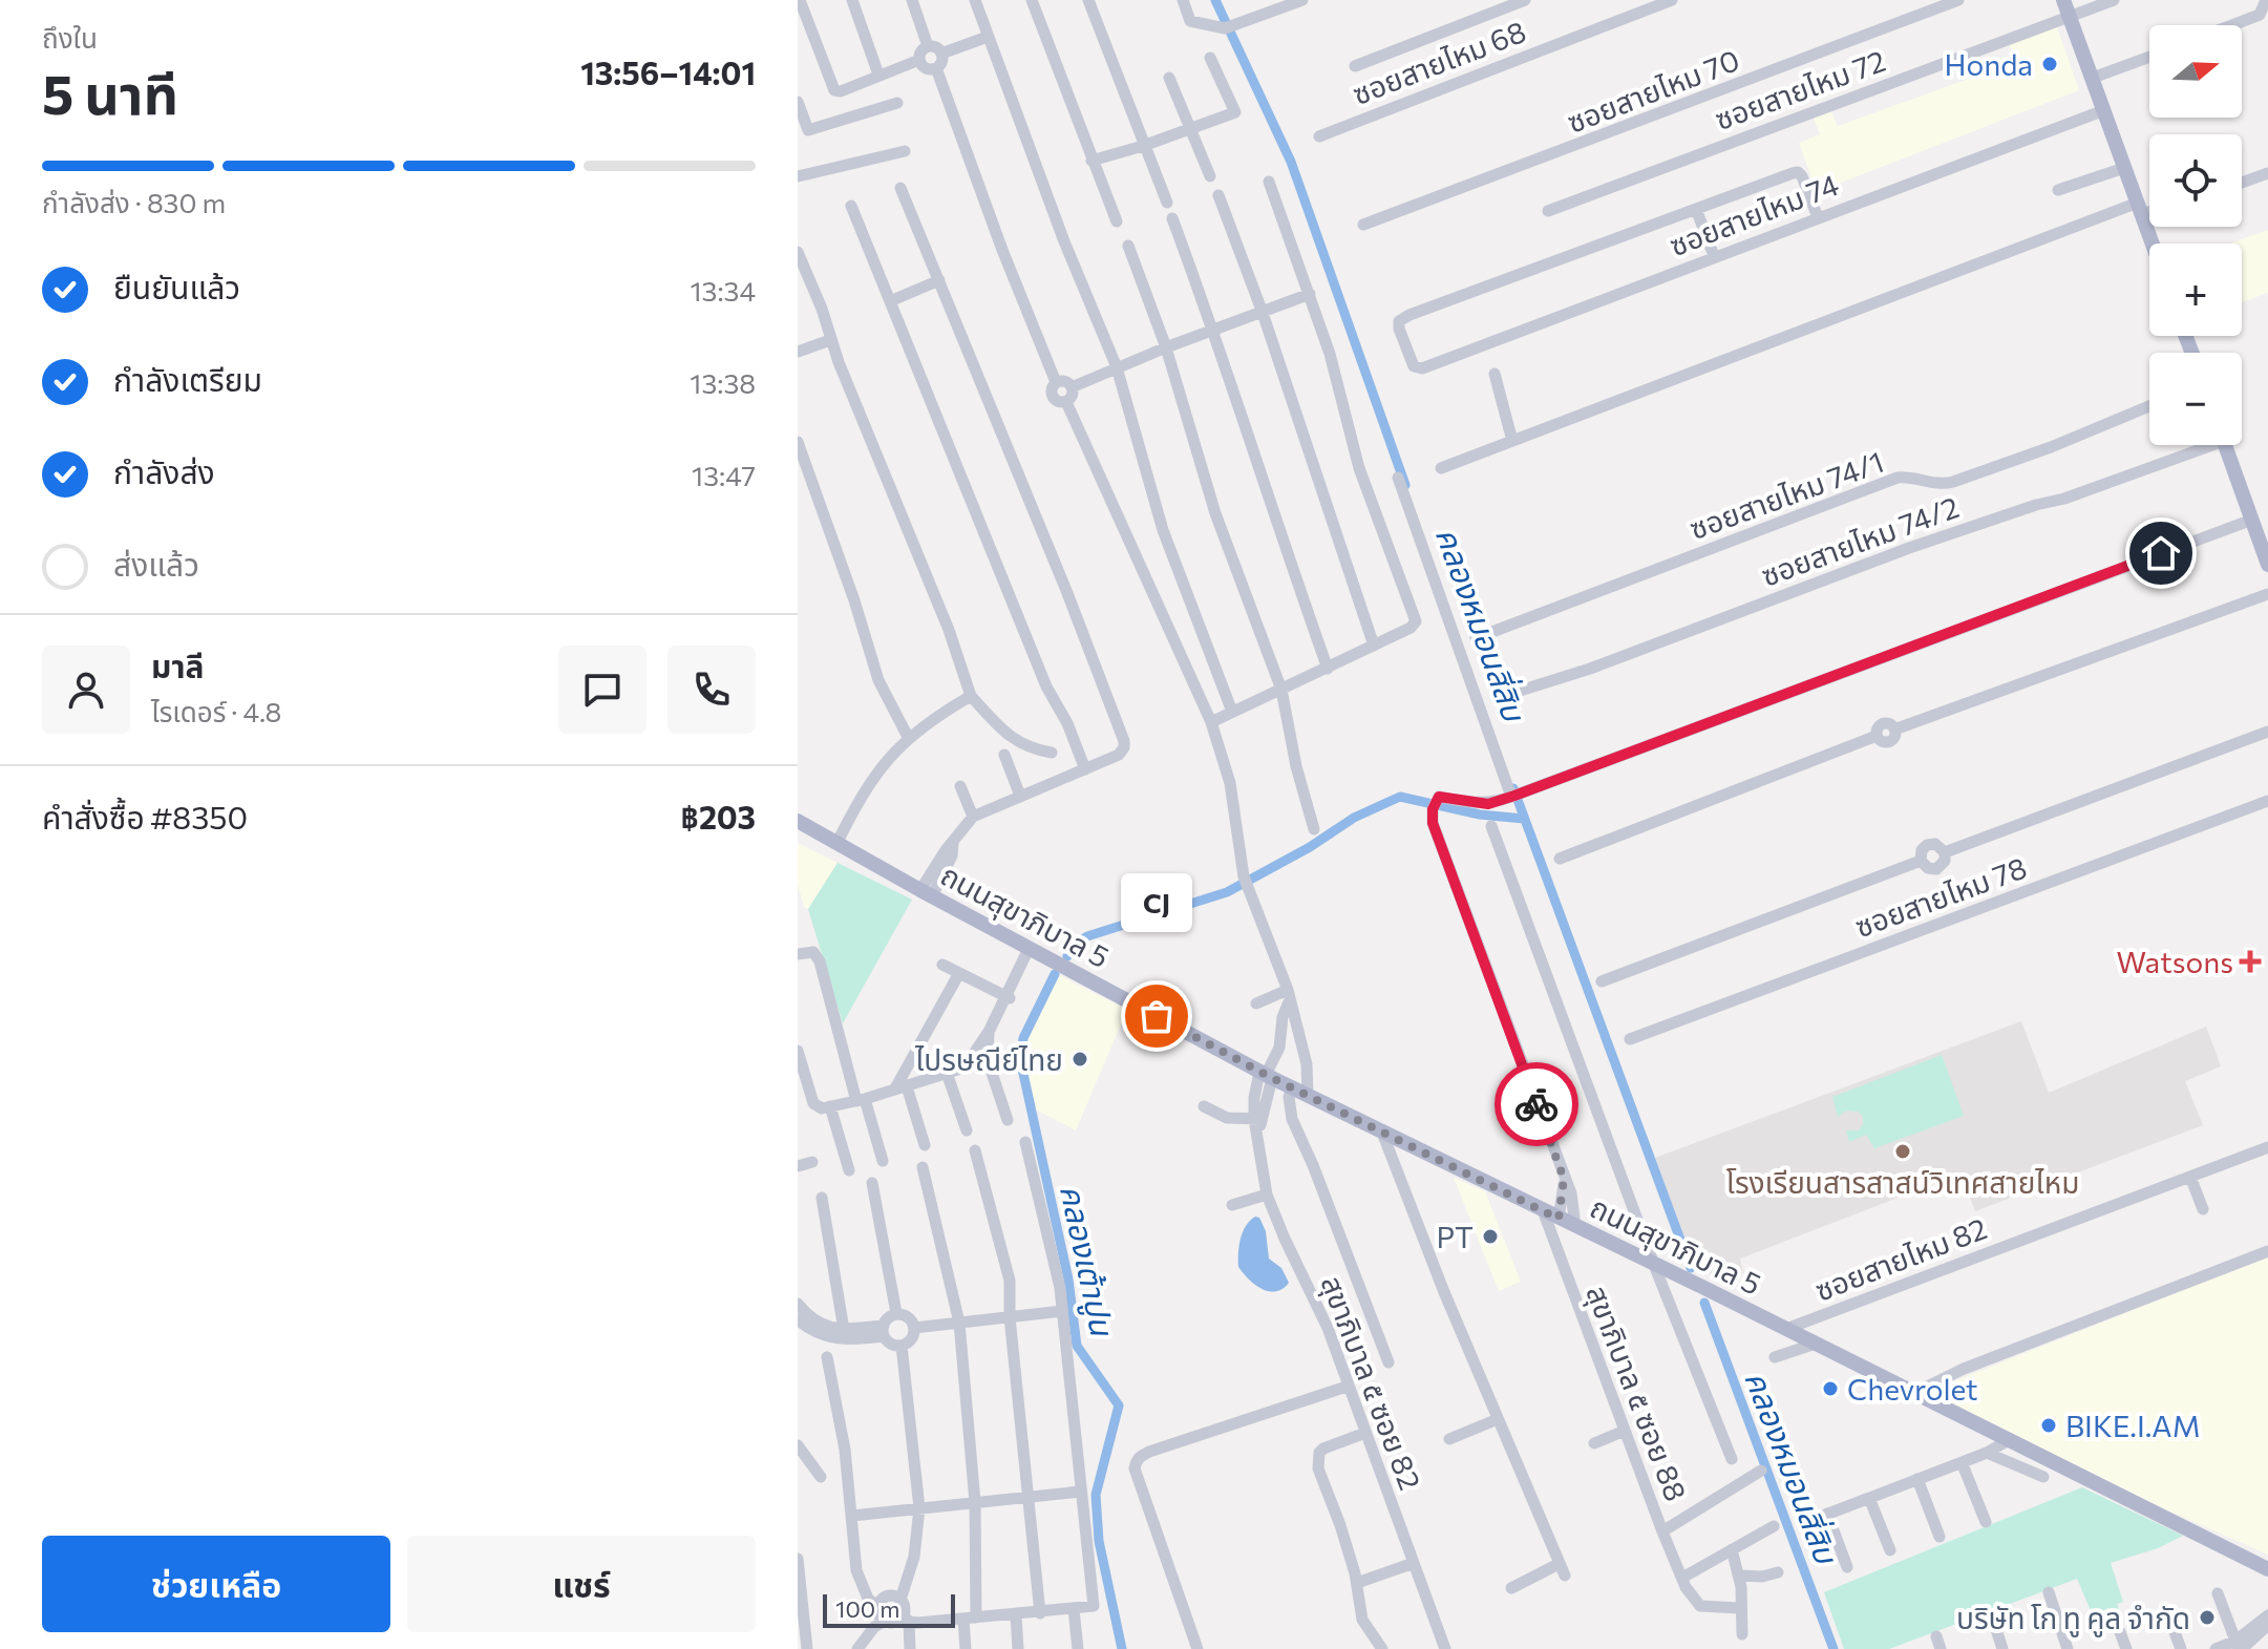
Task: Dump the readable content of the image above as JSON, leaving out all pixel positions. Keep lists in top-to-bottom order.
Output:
{
  "streets": {
    "main road": ["ถนนสุขาภิบาล 5"],
    "street": [
      "ซอยสายไหม 68",
      "ซอยสายไหม 72",
      "ซอยสายไหม 70",
      "ซอยสายไหม 74",
      "ซอยสายไหม 74/1",
      "ซอยสายไหม 74/2",
      "ซอยสายไหม 78",
      "ซอยสายไหม 82",
      "สุขาภิบาล ๕ ซอย 82",
      "สุขาภิบาล ๕ ซอย 88"
    ]
  },
  "crossings": [
    ["ถนนสุขาภิบาล 5", "ซอยสายไหม 82"],
    ["ถนนสุขาภิบาล 5", "สุขาภิบาล ๕ ซอย 82"],
    ["ถนนสุขาภิบาล 5", "สุขาภิบาล ๕ ซอย 88"]
  ],
  "water": ["คลองหมอนสี่สิบ", "คลองเต้าปูน"],
  "places": {
    "other": [
      "Honda",
      "CJ",
      "ไปรษณีย์ไทย",
      "โรงเรียนสารสาสน์วิเทศสายไหม",
      "PT",
      "Chevrolet",
      "BIKE.I.AM",
      "บริษัท โก ทู คูล จำกัด"
    ],
    "health": ["Watsons"]
  },
  "scale_bar": "100 m",
  "north": "right",
  "page": {
    "heading": ["5 นาที", "ถึงใน", "13:56–14:01"],
    "panel": [
      "มาลี",
      "ไรเดอร์ · 4.8",
      "คำสั่งซื้อ #8350",
      "฿203"
    ],
    "map_buttons": ["+", "−"],
    "bar": "กำลังส่ง · 830 m",
    "list": [
      ["ยืนยันแล้ว", "13:34"],
      ["กำลังเตรียม", "13:38"],
      ["กำลังส่ง", "13:47"],
      "ส่งแล้ว"
    ],
    "bubble": "CJ",
    "buttons": ["ช่วยเหลือ", "แชร์"],
    "scale": "100 m"
  }
}
